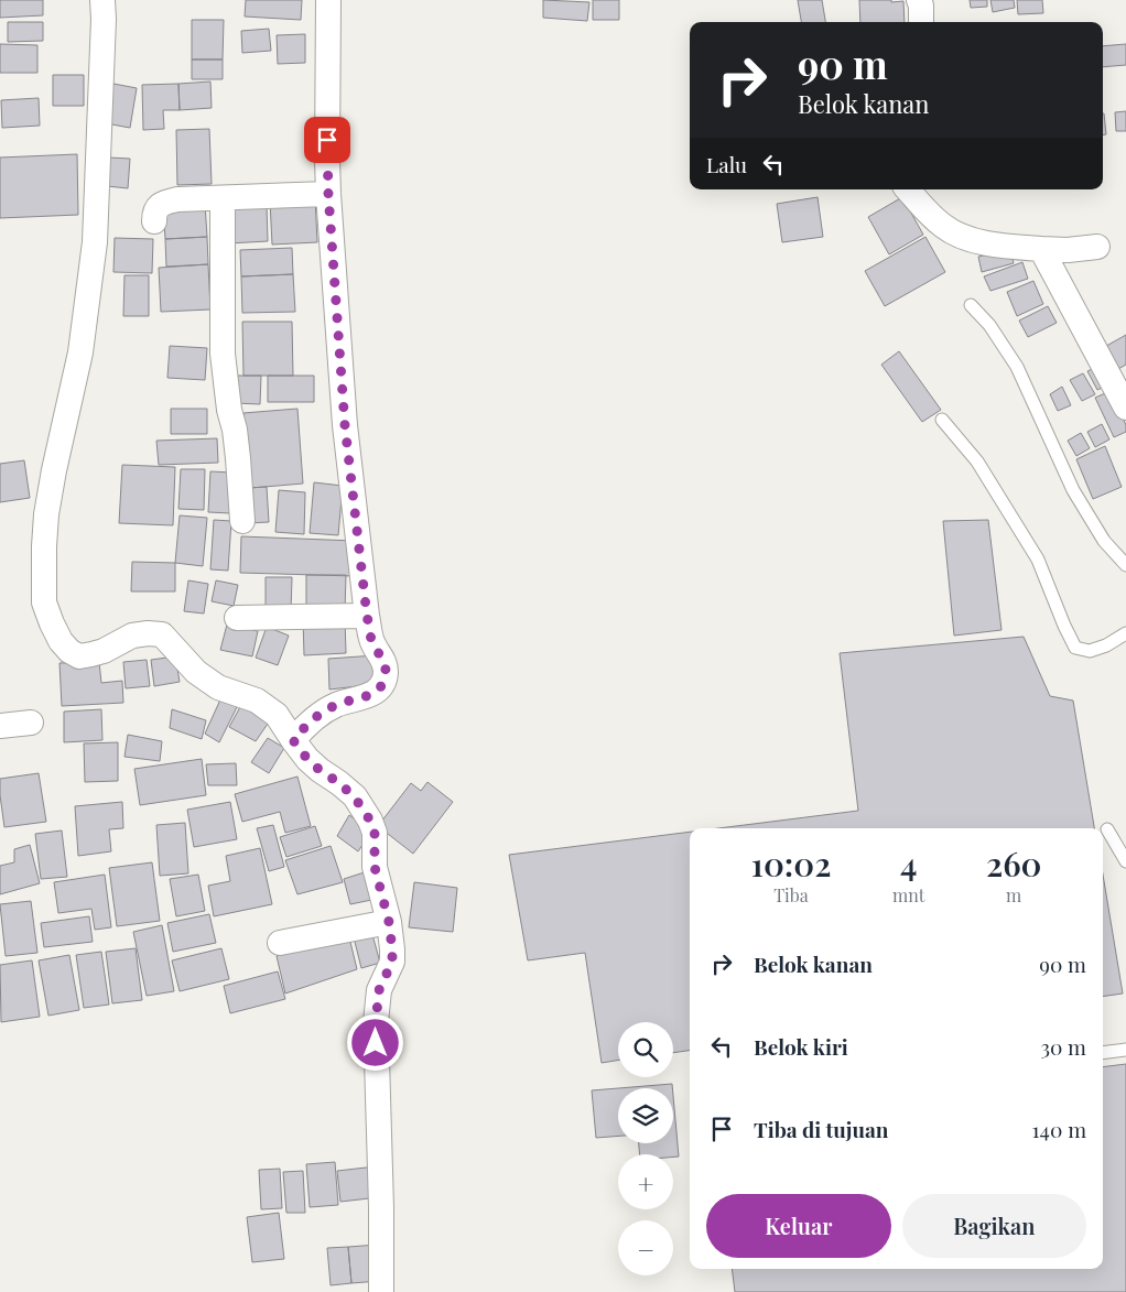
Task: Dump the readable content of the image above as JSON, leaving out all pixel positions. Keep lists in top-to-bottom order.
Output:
{
  "page": {
    "turn": ["90 m", "Belok kanan"],
    "then": "Lalu",
    "eta": [
      "10:02",
      "Tiba",
      "4",
      "mnt",
      "260",
      "m"
    ],
    "list": [
      {
        "name": "Belok kanan",
        "value": "90 m"
      },
      {
        "name": "Belok kiri",
        "value": "30 m"
      },
      {
        "name": "Tiba di tujuan",
        "value": "140 m"
      }
    ],
    "map_buttons": ["+", "−"],
    "buttons": ["Keluar", "Bagikan"]
  }
}
